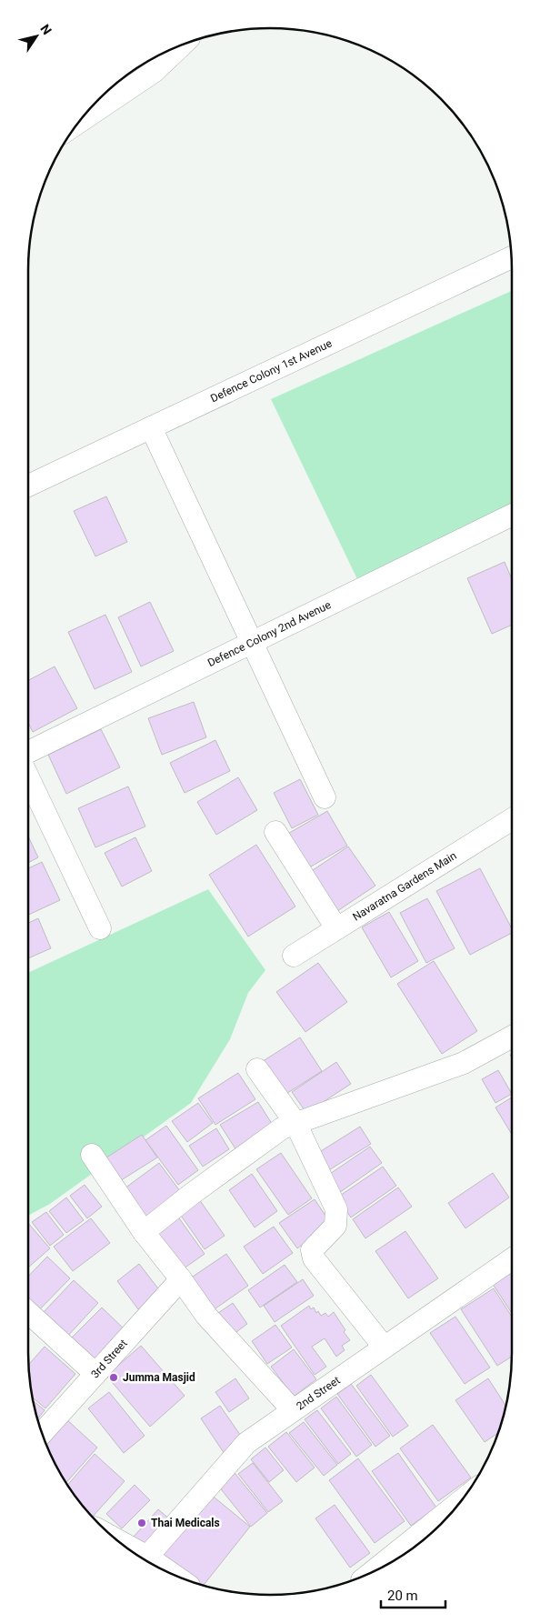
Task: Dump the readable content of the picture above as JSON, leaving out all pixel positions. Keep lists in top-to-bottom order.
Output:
{
  "streets": {
    "street": [
      "Defence Colony 1st Avenue",
      "Defence Colony 2nd Avenue",
      "Navaratna Gardens Main",
      "3rd Street",
      "2nd Street"
    ]
  },
  "places": ["Jumma Masjid", "Thai Medicals"],
  "scale_bar": "20 m",
  "north": "top right"
}
